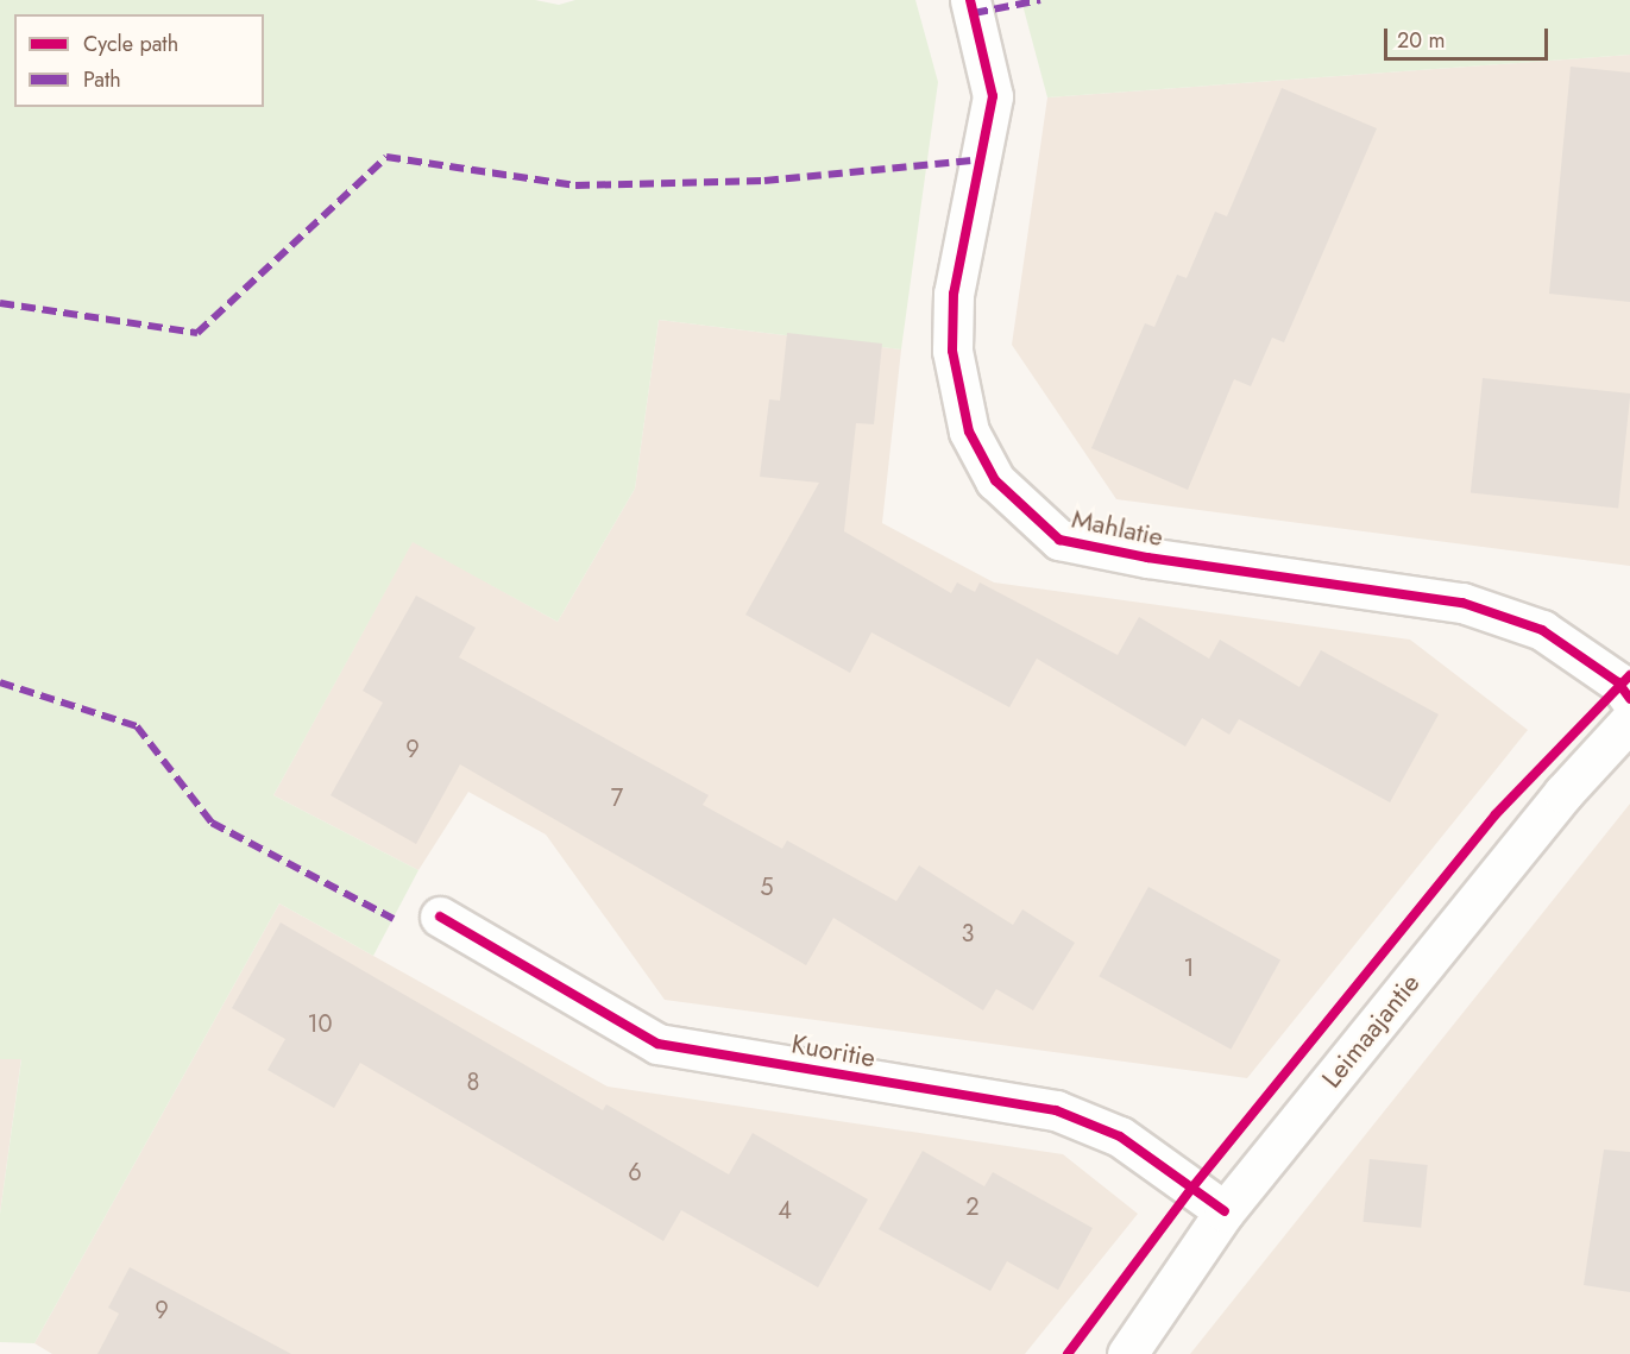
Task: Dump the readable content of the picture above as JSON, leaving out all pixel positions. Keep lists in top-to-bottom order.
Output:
{
  "streets": {
    "street": ["Mahlatie", "Leimaajantie", "Kuoritie"]
  },
  "crossings": [
    ["Leimaajantie", "Kuoritie"]
  ],
  "house_numbers": [
    "9",
    "7",
    "5",
    "3",
    "1",
    "10",
    "8",
    "6",
    "2",
    "4",
    "9"
  ],
  "legend": ["Cycle path", "Path"],
  "scale_bar": "20 m"
}
